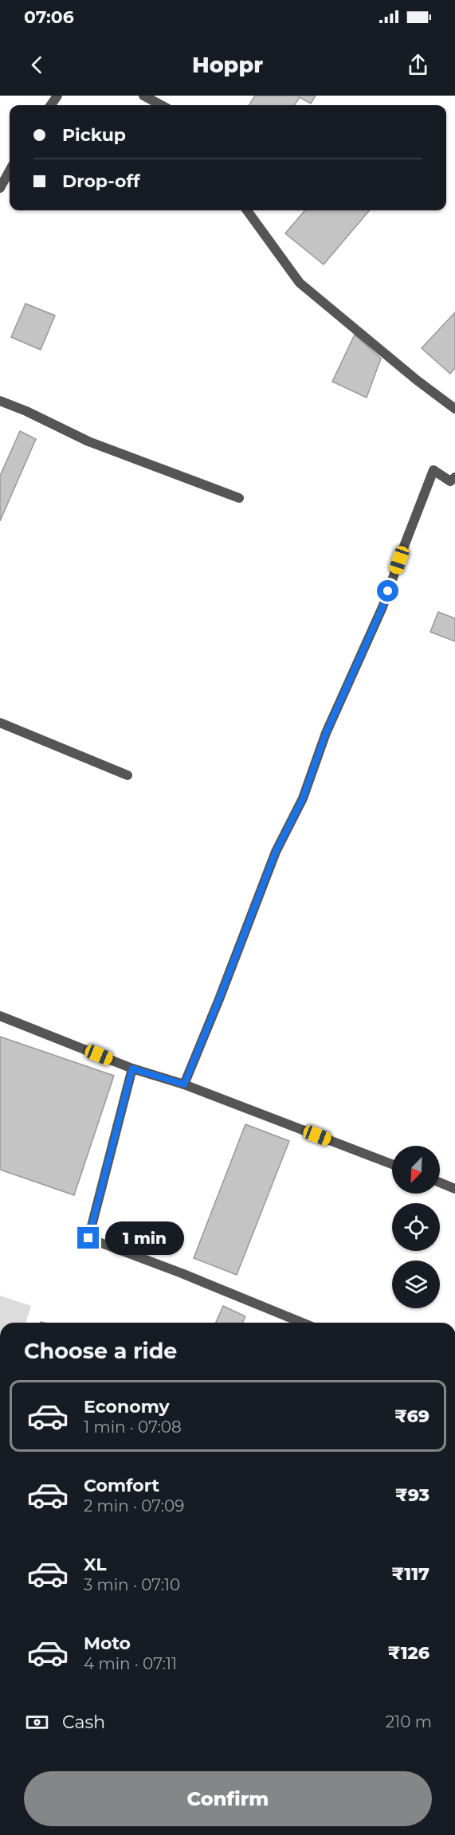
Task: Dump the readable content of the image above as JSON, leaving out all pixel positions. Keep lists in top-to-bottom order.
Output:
{
  "north": "bottom left",
  "page": {
    "status": "07:06",
    "header": "Hoppr",
    "banner": ["Pickup", "Drop-off"],
    "bubble": "1 min",
    "heading": "Choose a ride",
    "list": [
      {
        "name": "Economy",
        "note": "1 min · 07:08",
        "value": "₹69"
      },
      {
        "name": "Comfort",
        "note": "2 min · 07:09",
        "value": "₹93"
      },
      {
        "name": "XL",
        "note": "3 min · 07:10",
        "value": "₹117"
      },
      {
        "name": "Moto",
        "note": "4 min · 07:11",
        "value": "₹126"
      }
    ],
    "pay": ["Cash", "210 m"],
    "buttons": "Confirm"
  }
}
